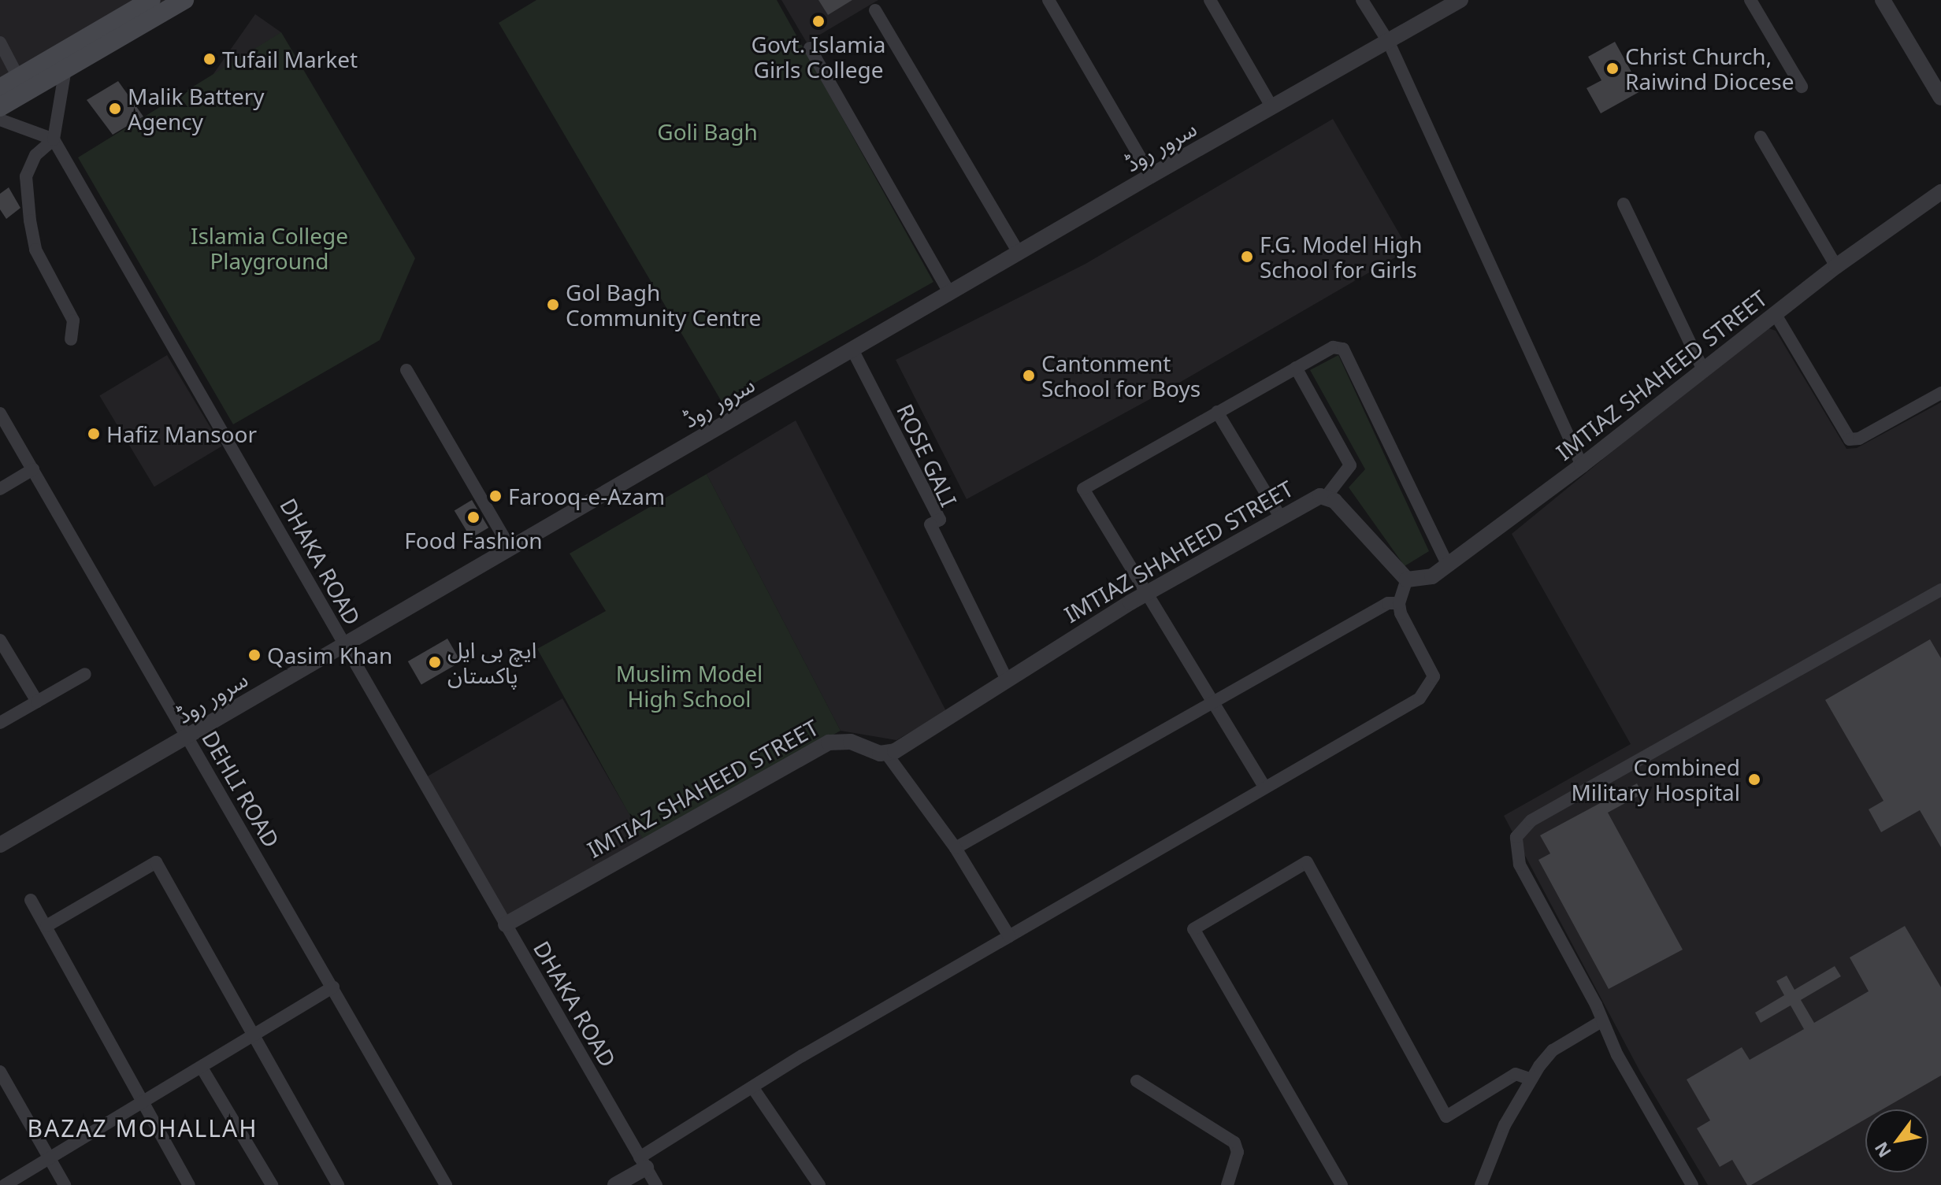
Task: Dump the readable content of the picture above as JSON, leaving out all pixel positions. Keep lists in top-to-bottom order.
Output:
{
  "streets": {
    "street": [
      "سرور روڈ",
      "IMTIAZ SHAHEED STREET",
      "ROSE GALI",
      "DHAKA ROAD",
      "DEHLI ROAD"
    ]
  },
  "crossings": [
    ["سرور روڈ", "ROSE GALI"],
    ["سرور روڈ", "DHAKA ROAD"],
    ["سرور روڈ", "DEHLI ROAD"],
    ["IMTIAZ SHAHEED STREET", "ROSE GALI"],
    ["IMTIAZ SHAHEED STREET", "DHAKA ROAD"]
  ],
  "districts": ["BAZAZ MOHALLAH"],
  "parks": ["Goli Bagh", "Islamia College Playground", "Muslim Model High School"],
  "places": [
    "Govt. Islamia Girls College",
    "Tufail Market",
    "Christ Church, Raiwind Diocese",
    "Malik Battery Agency",
    "F.G. Model High School for Girls",
    "Gol Bagh Community Centre",
    "Cantonment School for Boys",
    "Hafiz Mansoor",
    "Farooq-e-Azam",
    "Food Fashion",
    "Qasim Khan",
    "ایچ بی ایل پاکستان",
    "Combined Military Hospital"
  ],
  "north": "bottom left"
}
